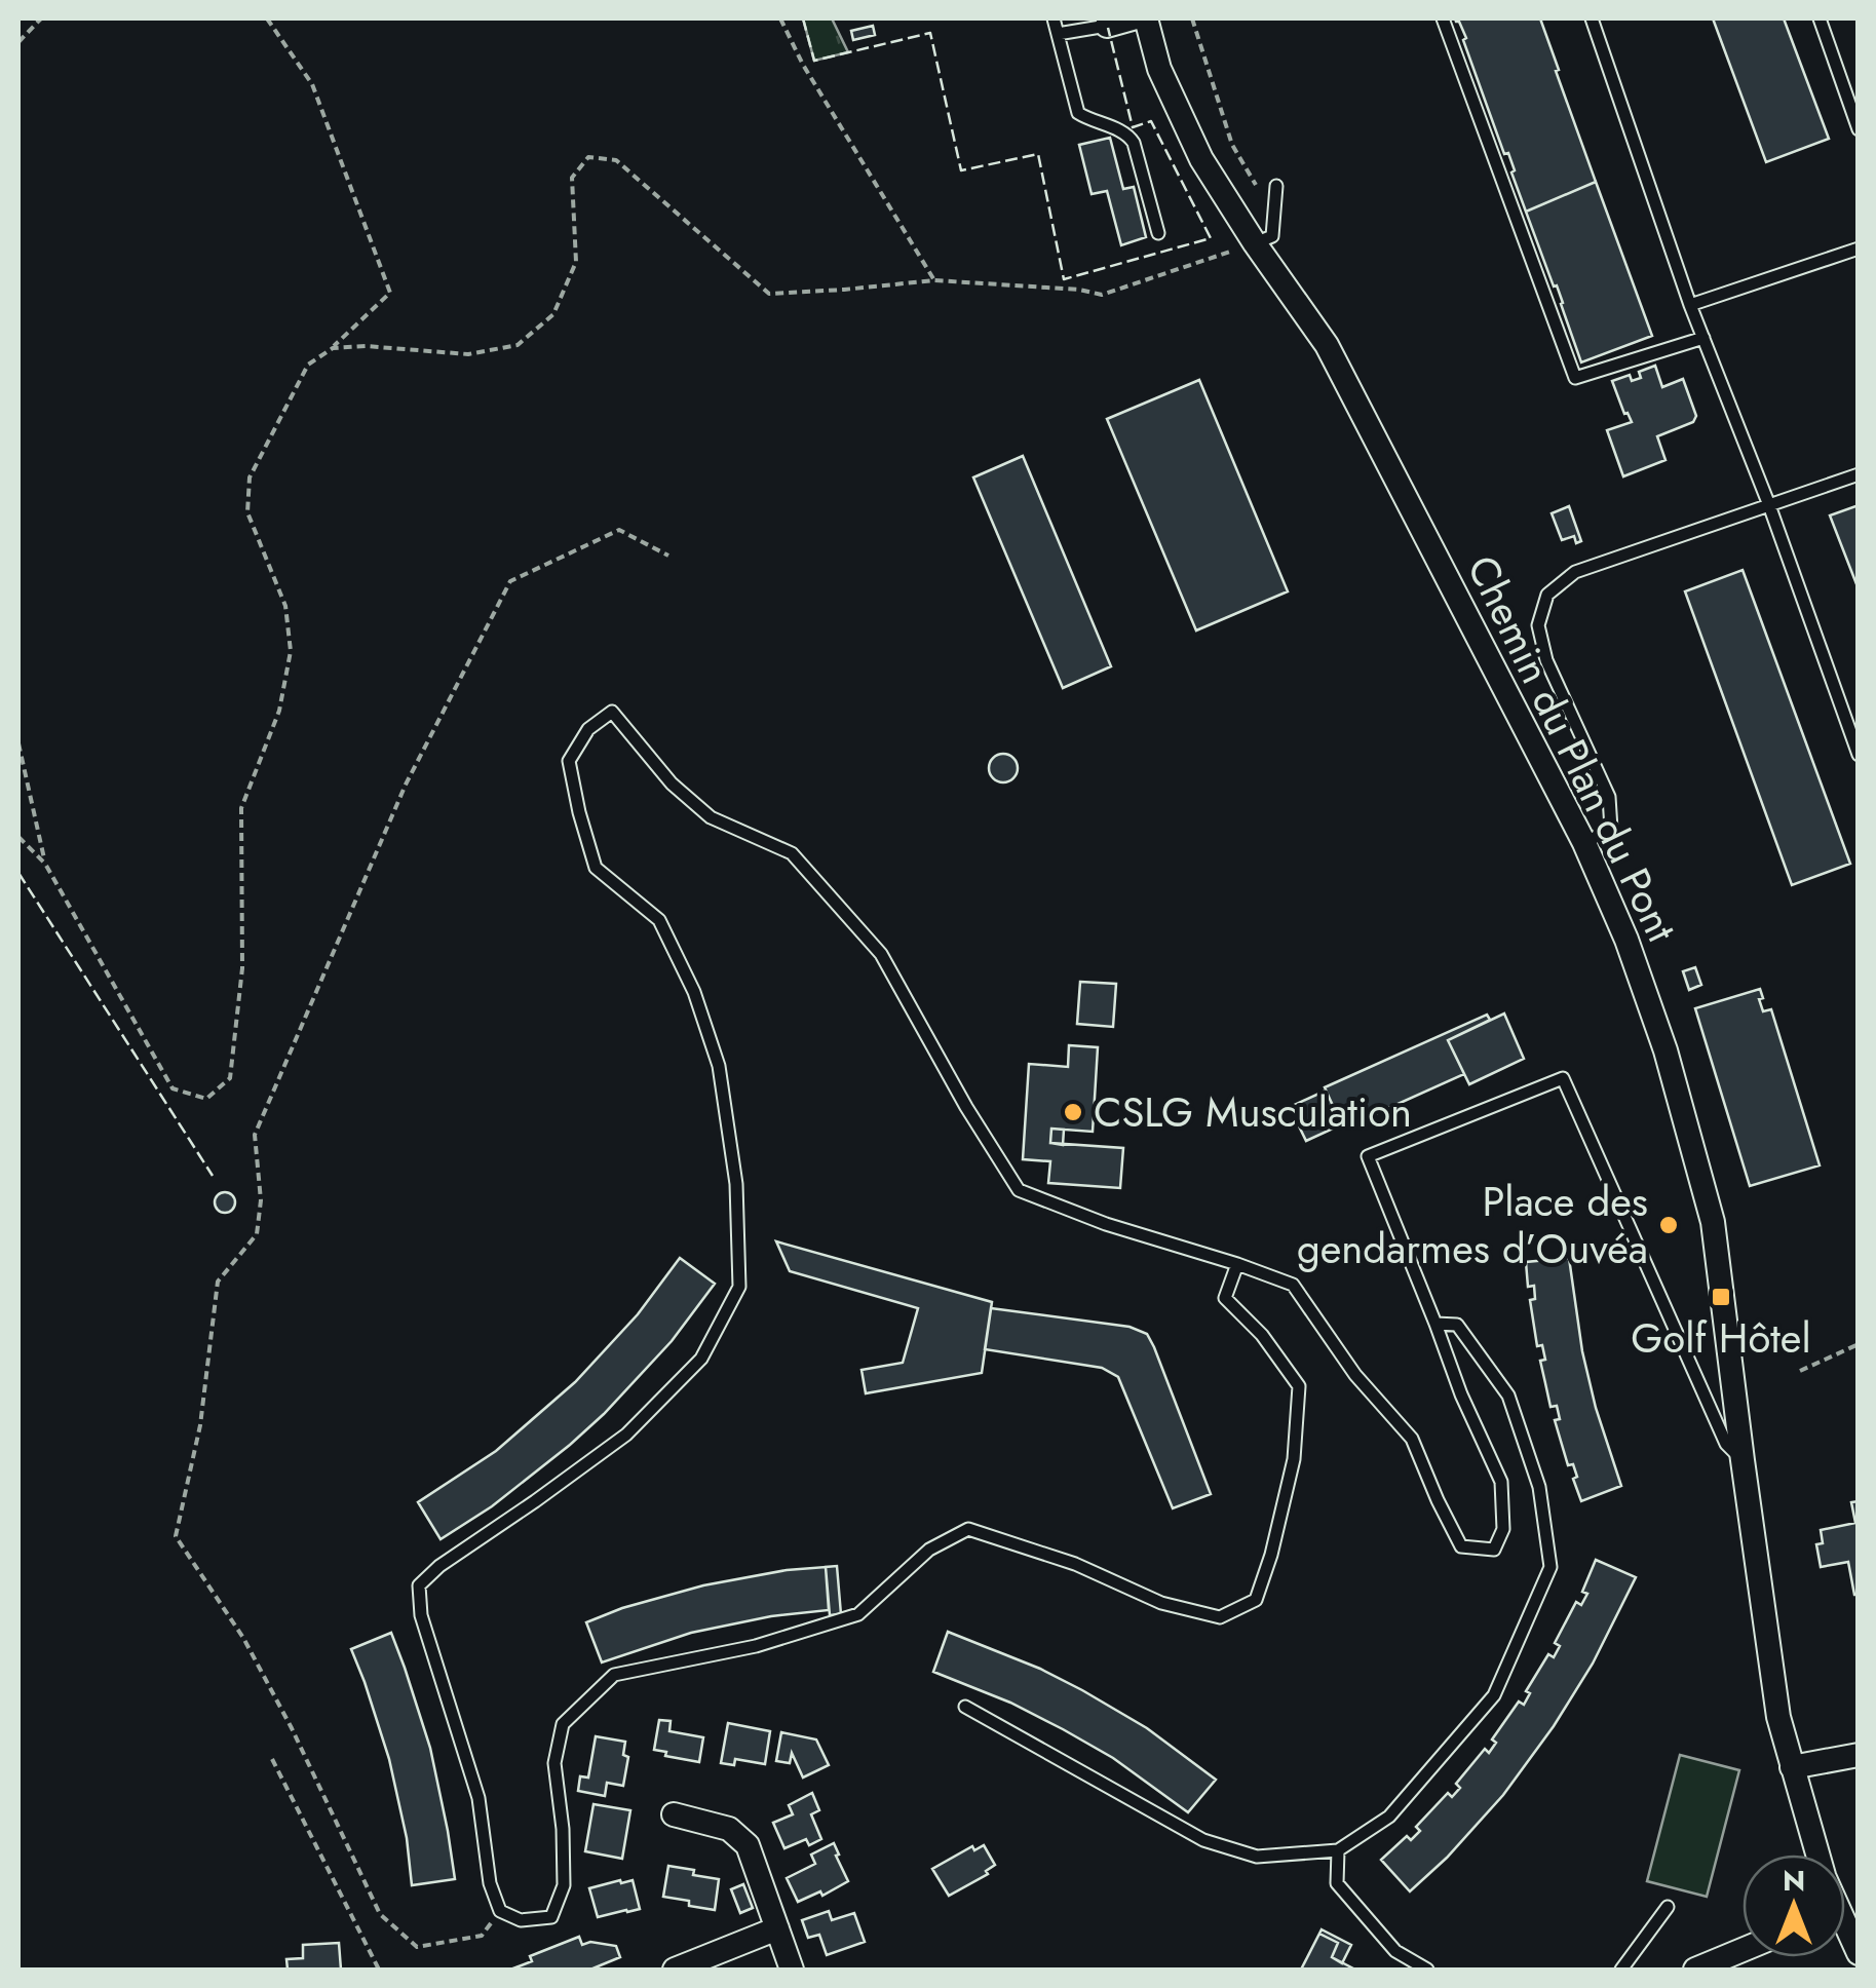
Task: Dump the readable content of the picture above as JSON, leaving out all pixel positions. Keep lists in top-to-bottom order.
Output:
{
  "streets": {
    "street": ["Chemin du Plan du Pont"]
  },
  "places": {
    "other": ["CSLG Musculation", "Place des gendarmes d’Ouvéa"],
    "transit": ["Golf Hôtel"]
  },
  "north": "top"
}
